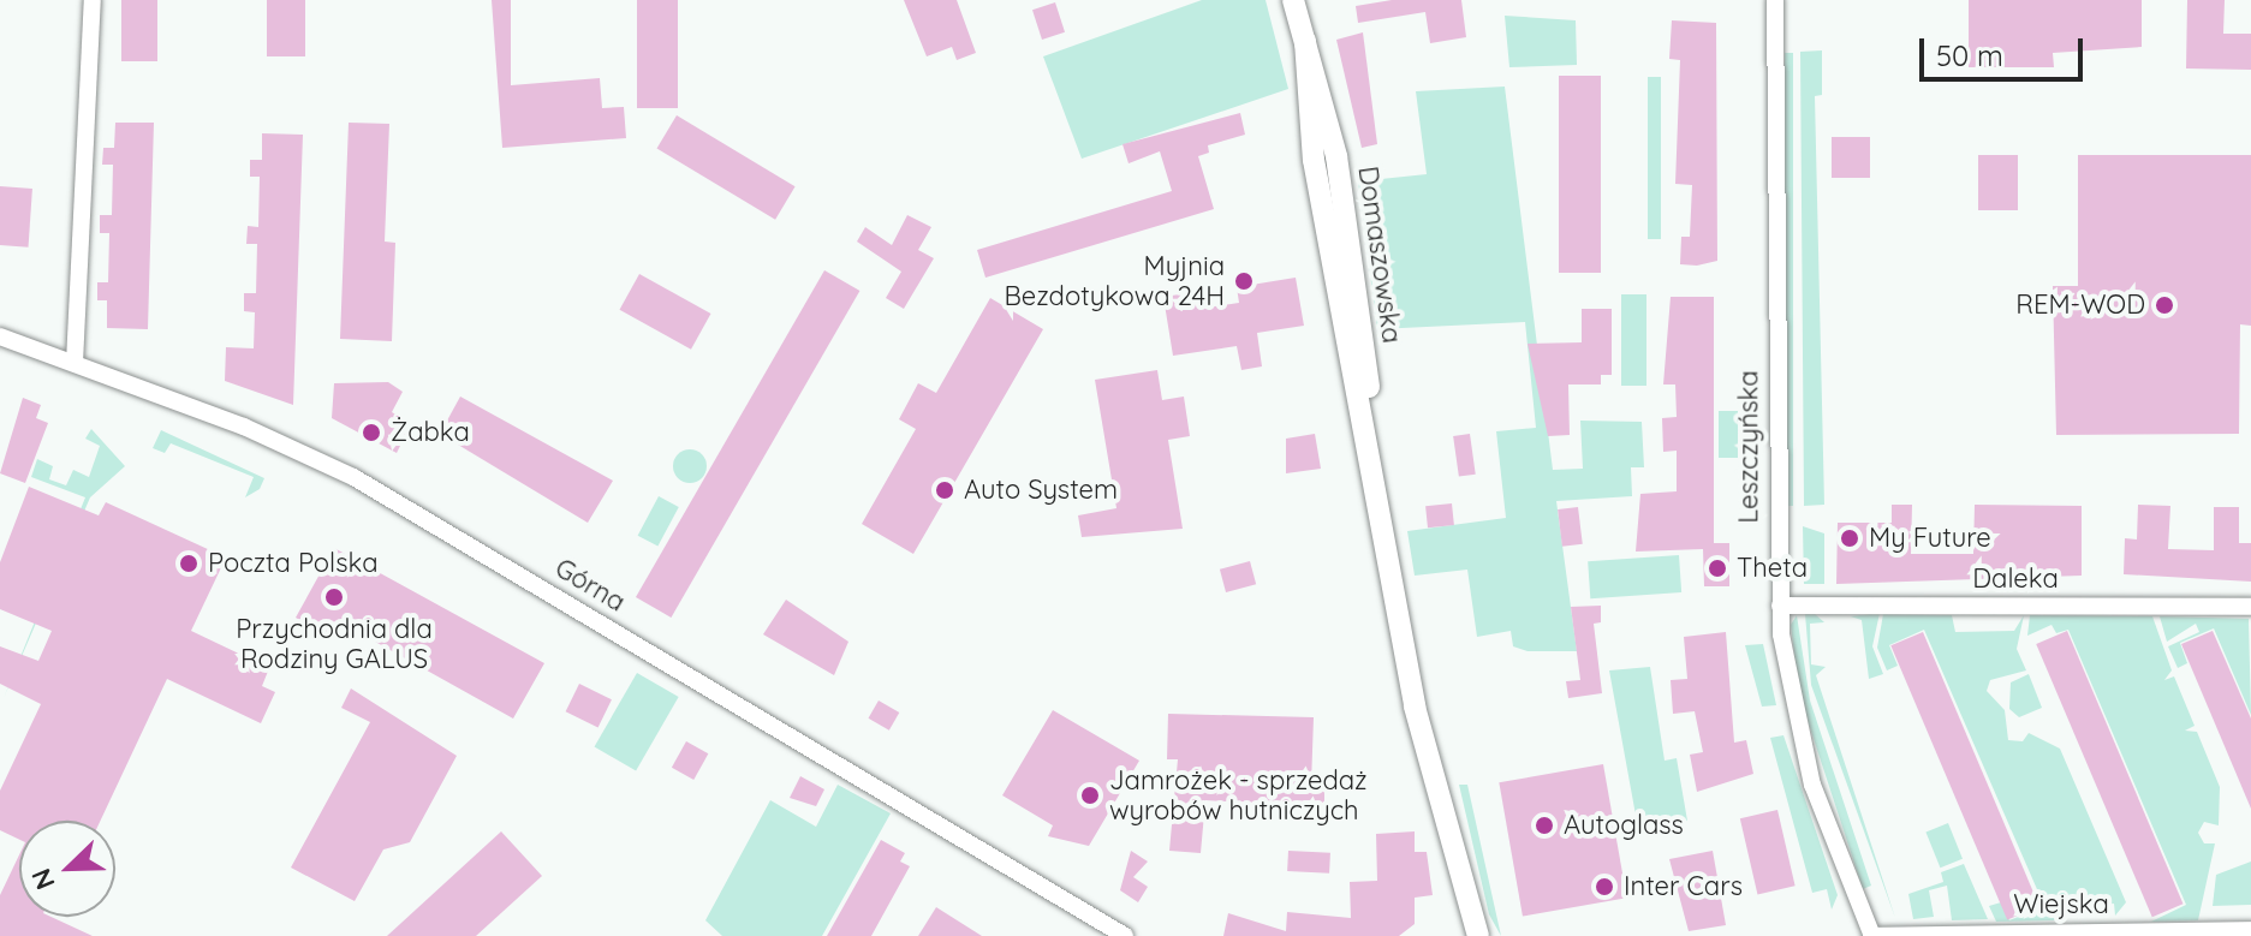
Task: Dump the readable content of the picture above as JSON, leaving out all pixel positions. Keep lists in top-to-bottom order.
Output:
{
  "streets": {
    "street": [
      "Domaszowska",
      "Leszczyńska",
      "Daleka",
      "Górna",
      "Wiejska"
    ]
  },
  "crossings": [
    ["Leszczyńska", "Daleka"],
    ["Leszczyńska", "Wiejska"]
  ],
  "places": [
    "Myjnia Bezdotykowa 24H",
    "REM-WOD",
    "Żabka",
    "Auto System",
    "My Future",
    "Poczta Polska",
    "Theta",
    "Przychodnia dla Rodziny GALUS",
    "Jamrożek - sprzedaż wyrobów hutniczych",
    "Autoglass",
    "Inter Cars"
  ],
  "scale_bar": "50 m",
  "north": "bottom left"
}
